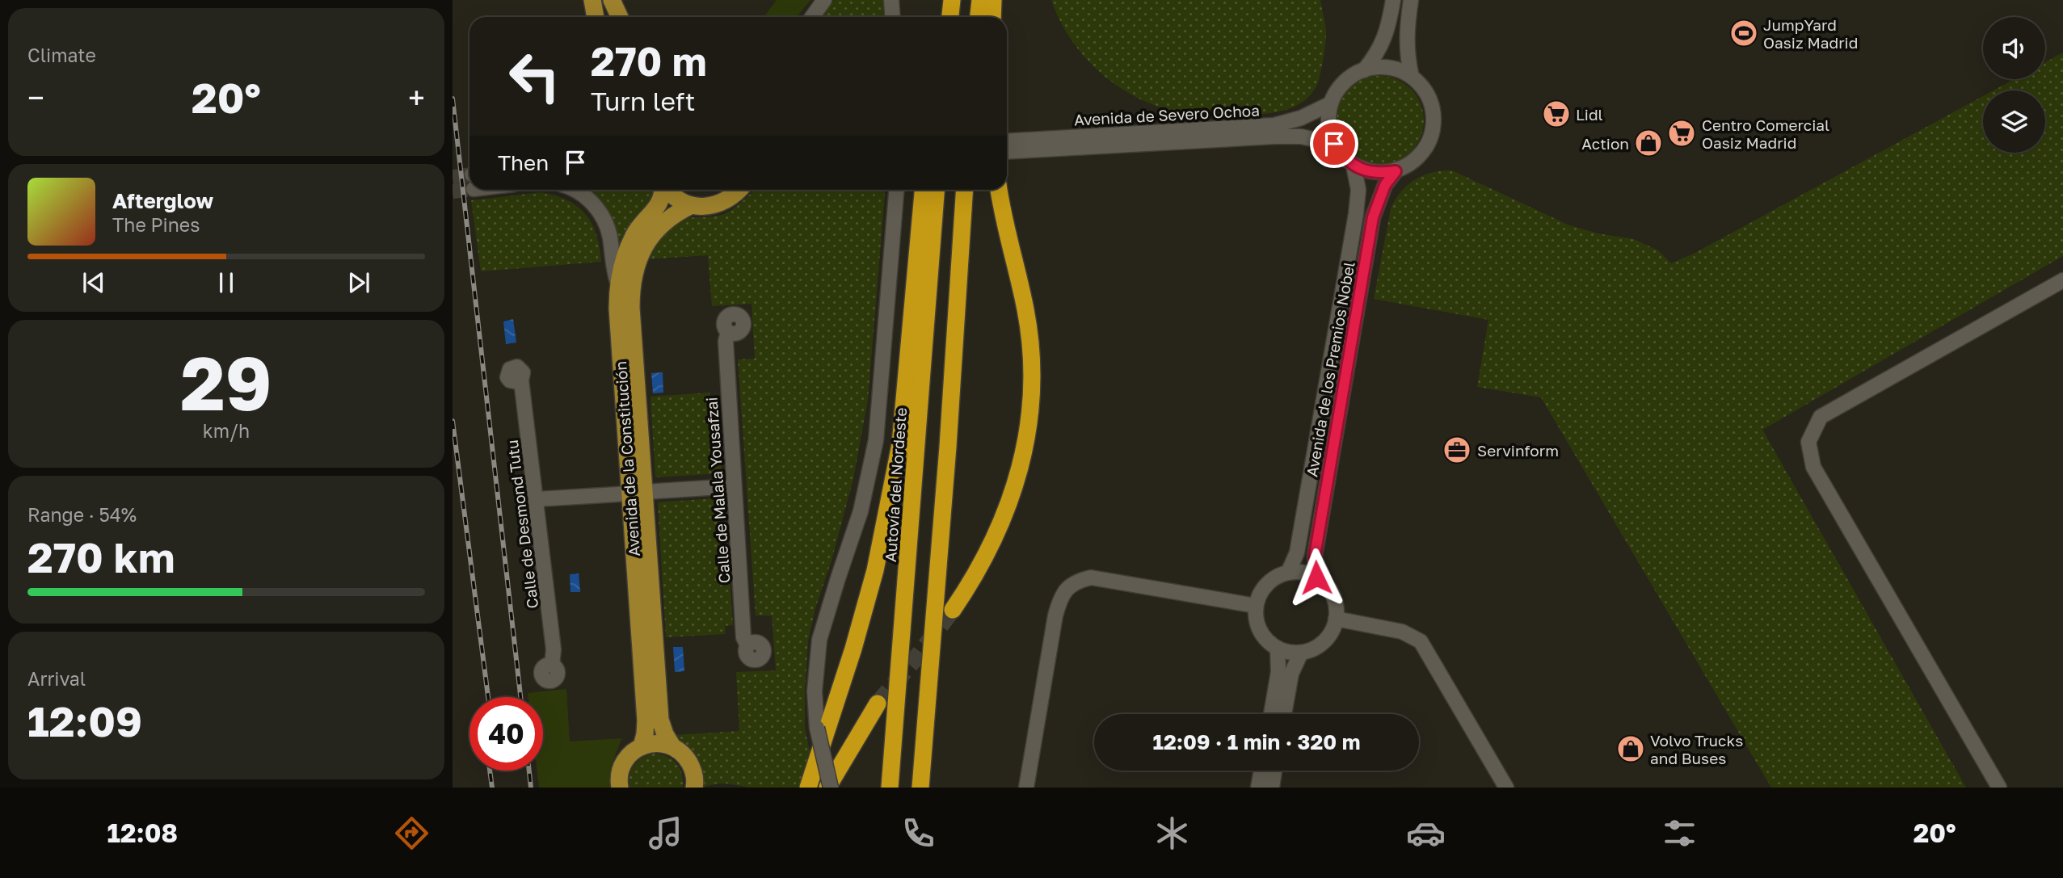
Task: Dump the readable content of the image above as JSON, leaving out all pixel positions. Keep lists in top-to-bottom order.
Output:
{
  "streets": {
    "highway": ["Autovía del Nordeste"],
    "main road": ["Avenida de la Constitución"],
    "street": [
      "Avenida de Severo Ochoa",
      "Avenida de los Premios Nobel",
      "Calle de Malala Yousafzai",
      "Calle de Desmond Tutu"
    ]
  },
  "crossings": [
    ["Avenida de Severo Ochoa", "Avenida de los Premios Nobel"]
  ],
  "places": {
    "sports": ["JumpYard Oasiz Madrid"],
    "supermarket": ["Lidl", "Centro Comercial Oasiz Madrid"],
    "shop": ["Action", "Volvo Trucks and Buses"],
    "office": ["Servinform"]
  },
  "page": {
    "tile": [
      "Climate",
      ["29", "km/h"],
      ["Range · 54%", "270 km"],
      ["Arrival", "12:09"]
    ],
    "turn": ["270 m", "Turn left"],
    "heat": ["−", "20°", "+"],
    "then": "Then",
    "song": ["Afterglow", "The Pines"],
    "limit": "40",
    "trip": "12:09 · 1 min · 320 m",
    "tabs": ["12:08", "20°"]
  }
}
